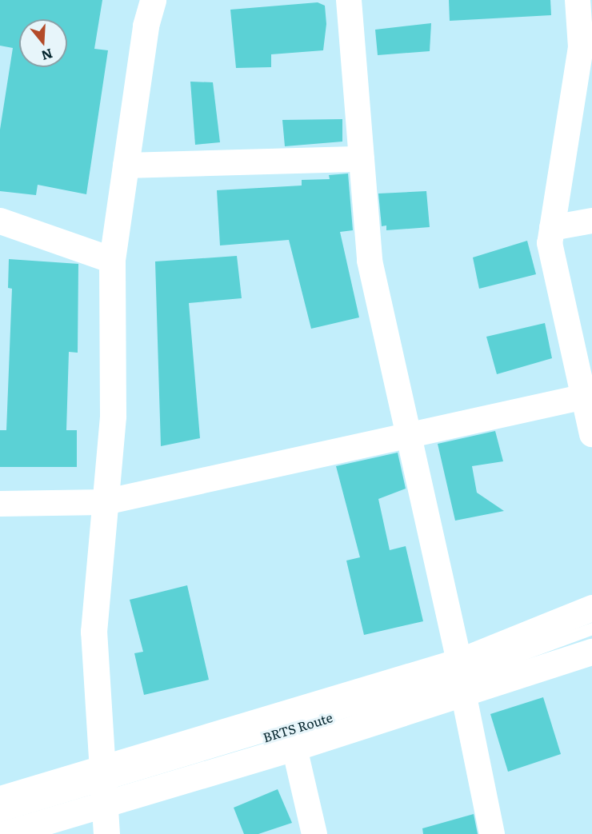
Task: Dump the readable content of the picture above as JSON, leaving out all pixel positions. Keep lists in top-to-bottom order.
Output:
{
  "streets": {
    "lane": ["BRTS Route"]
  },
  "north": "bottom"
}
